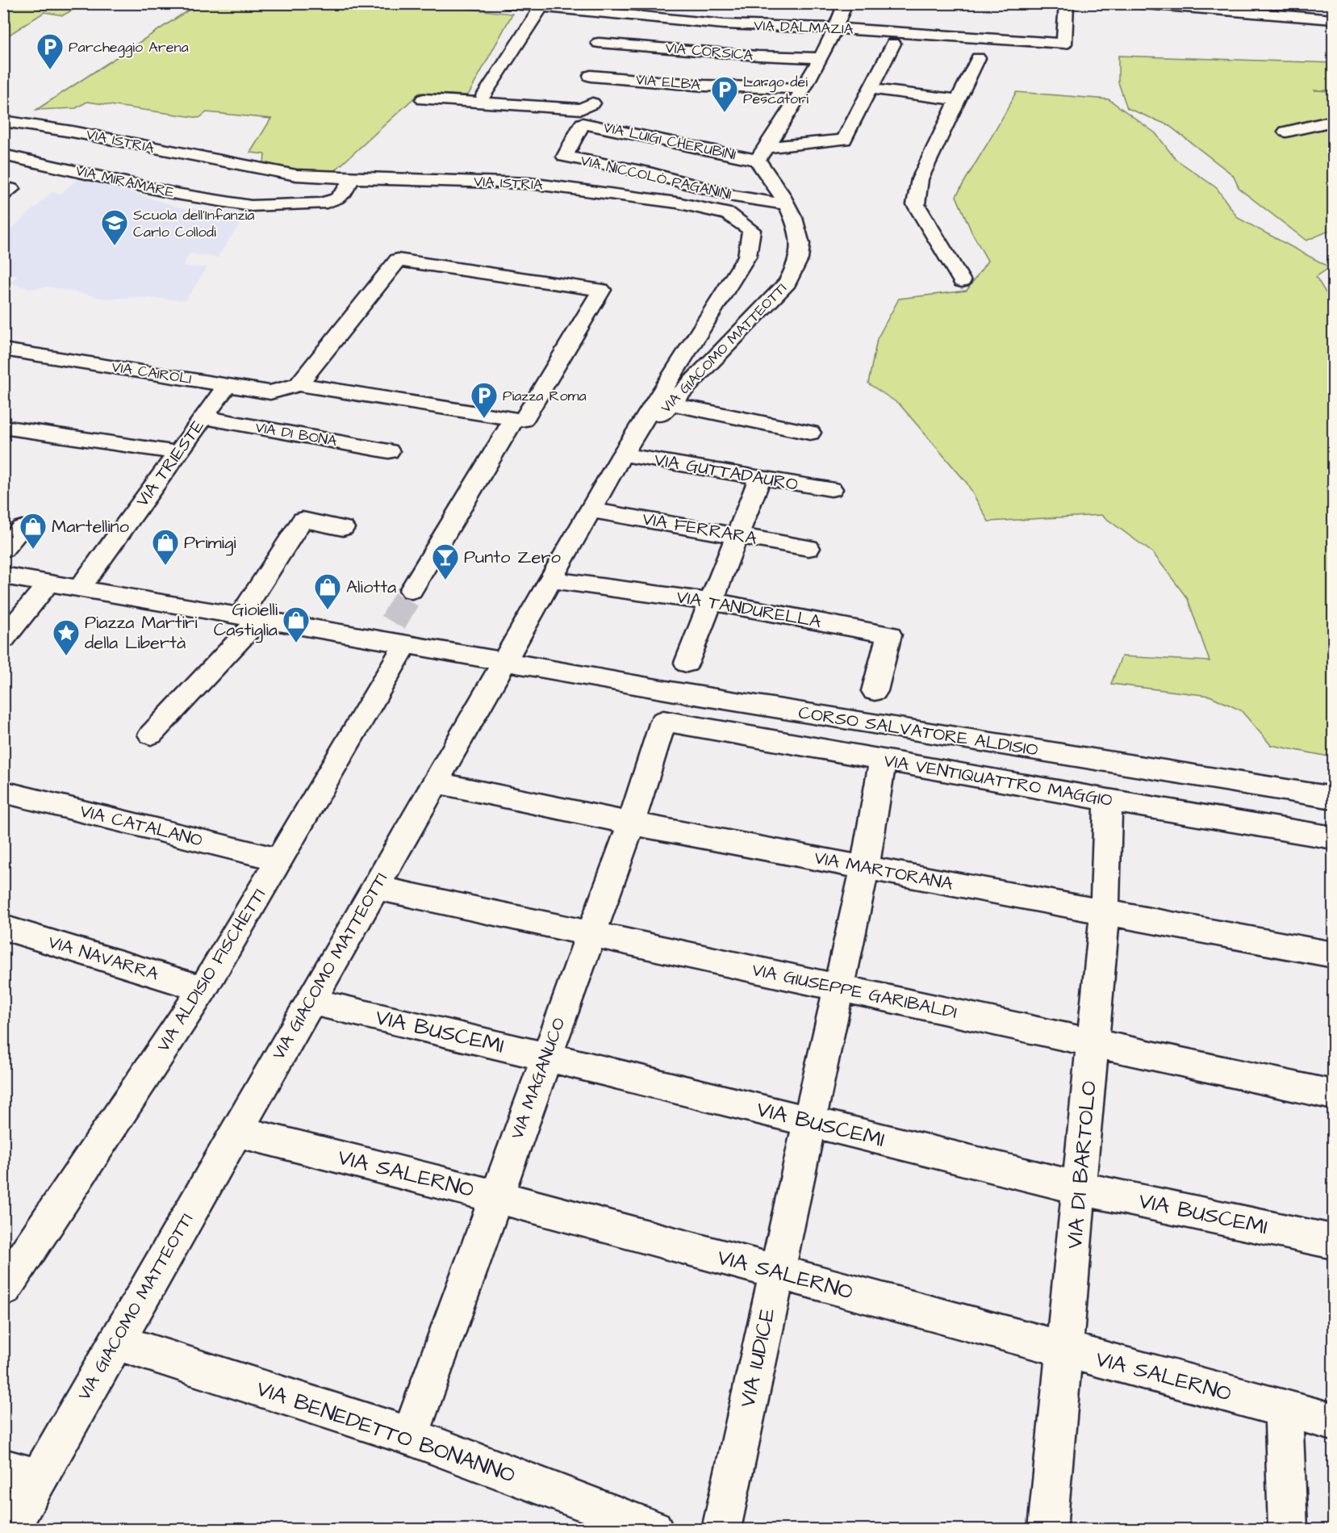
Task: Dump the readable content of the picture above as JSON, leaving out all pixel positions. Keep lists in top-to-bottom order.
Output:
{
  "streets": {
    "street": [
      "VIA DALMAZIA",
      "VIA CORSICA",
      "VIA ELBA",
      "VIA ISTRIA",
      "VIA LUIGI CHERUBINI",
      "VIA NICCOLÒ PAGANINI",
      "VIA MIRAMARE",
      "VIA GIACOMO MATTEOTTI",
      "VIA CAIROLI",
      "VIA DI BONA",
      "VIA TRIESTE",
      "VIA GUTTADAURO",
      "VIA FERRARA",
      "VIA TANDURELLA",
      "CORSO SALVATORE ALDISIO",
      "VIA VENTIQUATTRO MAGGIO",
      "VIA CATALANO",
      "VIA MARTORANA",
      "VIA NAVARRA",
      "VIA ALDISIO FISCHETTI",
      "VIA GIUSEPPE GARIBALDI",
      "VIA BUSCEMI",
      "VIA MAGANUCO",
      "VIA DI BARTOLO",
      "VIA SALERNO",
      "VIA IUDICE",
      "VIA BENEDETTO BONANNO"
    ]
  },
  "crossings": [
    ["VIA ISTRIA", "VIA MIRAMARE"],
    ["VIA ISTRIA", "VIA GIACOMO MATTEOTTI"],
    ["VIA ISTRIA", "VIA GUTTADAURO"],
    ["VIA LUIGI CHERUBINI", "VIA NICCOLÒ PAGANINI"],
    ["VIA LUIGI CHERUBINI", "VIA GIACOMO MATTEOTTI"],
    ["VIA NICCOLÒ PAGANINI", "VIA GIACOMO MATTEOTTI"],
    ["VIA GIACOMO MATTEOTTI", "VIA GUTTADAURO"],
    ["VIA GIACOMO MATTEOTTI", "VIA FERRARA"],
    ["VIA GIACOMO MATTEOTTI", "VIA TANDURELLA"],
    ["VIA GIACOMO MATTEOTTI", "CORSO SALVATORE ALDISIO"],
    ["VIA GIACOMO MATTEOTTI", "VIA MARTORANA"],
    ["VIA GIACOMO MATTEOTTI", "VIA GIUSEPPE GARIBALDI"],
    ["VIA GIACOMO MATTEOTTI", "VIA BUSCEMI"],
    ["VIA GIACOMO MATTEOTTI", "VIA SALERNO"],
    ["VIA GIACOMO MATTEOTTI", "VIA BENEDETTO BONANNO"],
    ["VIA CAIROLI", "VIA TRIESTE"],
    ["VIA DI BONA", "VIA TRIESTE"],
    ["VIA TRIESTE", "CORSO SALVATORE ALDISIO"],
    ["CORSO SALVATORE ALDISIO", "VIA ALDISIO FISCHETTI"],
    ["VIA VENTIQUATTRO MAGGIO", "VIA MAGANUCO"],
    ["VIA VENTIQUATTRO MAGGIO", "VIA DI BARTOLO"],
    ["VIA VENTIQUATTRO MAGGIO", "VIA IUDICE"],
    ["VIA CATALANO", "VIA ALDISIO FISCHETTI"],
    ["VIA MARTORANA", "VIA MAGANUCO"],
    ["VIA MARTORANA", "VIA DI BARTOLO"],
    ["VIA MARTORANA", "VIA IUDICE"],
    ["VIA NAVARRA", "VIA ALDISIO FISCHETTI"],
    ["VIA GIUSEPPE GARIBALDI", "VIA MAGANUCO"],
    ["VIA GIUSEPPE GARIBALDI", "VIA DI BARTOLO"],
    ["VIA GIUSEPPE GARIBALDI", "VIA IUDICE"],
    ["VIA BUSCEMI", "VIA MAGANUCO"],
    ["VIA BUSCEMI", "VIA DI BARTOLO"],
    ["VIA BUSCEMI", "VIA IUDICE"],
    ["VIA MAGANUCO", "VIA SALERNO"],
    ["VIA MAGANUCO", "VIA BENEDETTO BONANNO"],
    ["VIA DI BARTOLO", "VIA SALERNO"],
    ["VIA SALERNO", "VIA IUDICE"]
  ],
  "places": {
    "parking": ["Parcheggio Arena", "Largo dei Pescatori", "Piazza Roma"],
    "school or university": ["Scuola dell'Infanzia Carlo Collodi"],
    "shop": [
      "Martellino",
      "Primigi",
      "Aliotta",
      "Gioielli Castiglia"
    ],
    "bar": ["Punto Zero"],
    "place": ["Piazza Martiri della Libertà"]
  }
}
